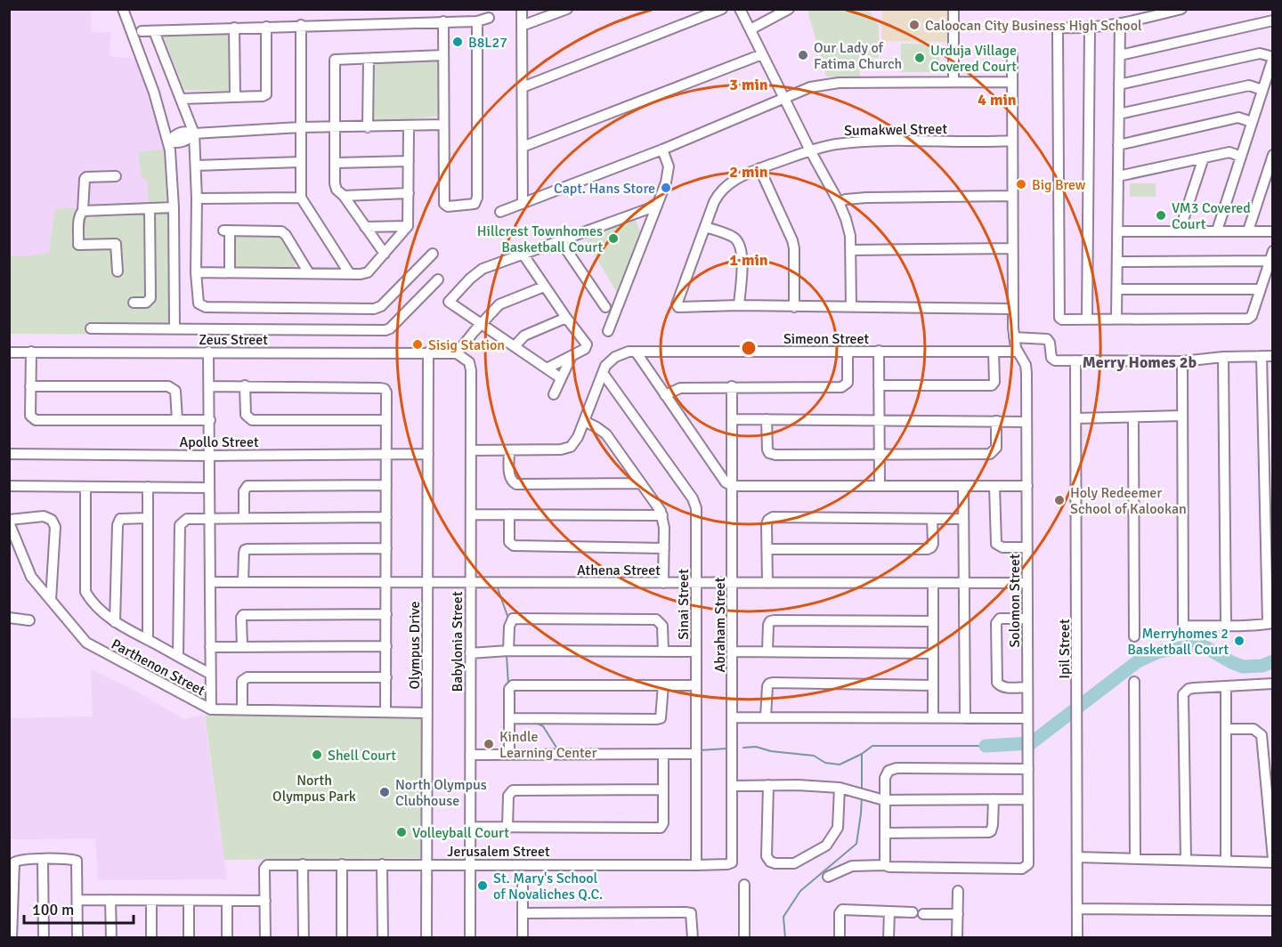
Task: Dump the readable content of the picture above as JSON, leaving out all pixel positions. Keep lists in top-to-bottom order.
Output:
{
  "streets": {
    "street": [
      "Sumakwel Street",
      "Simeon Street",
      "Zeus Street",
      "Apollo Street",
      "Athena Street",
      "Solomon Street",
      "Sinai Street",
      "Abraham Street",
      "Babylonia Street",
      "Olympus Drive",
      "Ipil Street",
      "Parthenon Street",
      "Jerusalem Street"
    ]
  },
  "crossings": [
    ["Sumakwel Street", "Solomon Street"],
    ["Simeon Street", "Solomon Street"],
    ["Simeon Street", "Sinai Street"],
    ["Zeus Street", "Babylonia Street"],
    ["Zeus Street", "Olympus Drive"],
    ["Apollo Street", "Olympus Drive"],
    ["Athena Street", "Solomon Street"],
    ["Athena Street", "Sinai Street"],
    ["Athena Street", "Abraham Street"],
    ["Athena Street", "Babylonia Street"],
    ["Athena Street", "Olympus Drive"],
    ["Sinai Street", "Jerusalem Street"],
    ["Abraham Street", "Jerusalem Street"],
    ["Babylonia Street", "Jerusalem Street"],
    ["Olympus Drive", "Parthenon Street"],
    ["Olympus Drive", "Jerusalem Street"]
  ],
  "districts": ["Merry Homes 2b"],
  "parks": ["North Olympus Park"],
  "places": [
    "Caloocan City Business High School",
    "B8L27",
    "Our Lady of Fatima Church",
    "Urduja Village Covered Court",
    "Big Brew",
    "Capt. Hans Store",
    "VM3 Covered Court",
    "Hillcrest Townhomes Basketball Court",
    "Sisig Station",
    "Holy Redeemer School of Kalookan",
    "Merryhomes 2 Basketball Court",
    "Kindle Learning Center",
    "Shell Court",
    "North Olympus Clubhouse",
    "Volleyball Court",
    "St. Mary's School of Novaliches Q.C."
  ],
  "scale_bar": "100 m",
  "rings": [
    "3 min",
    "4 min",
    "2 min",
    "1 min"
  ]
}
